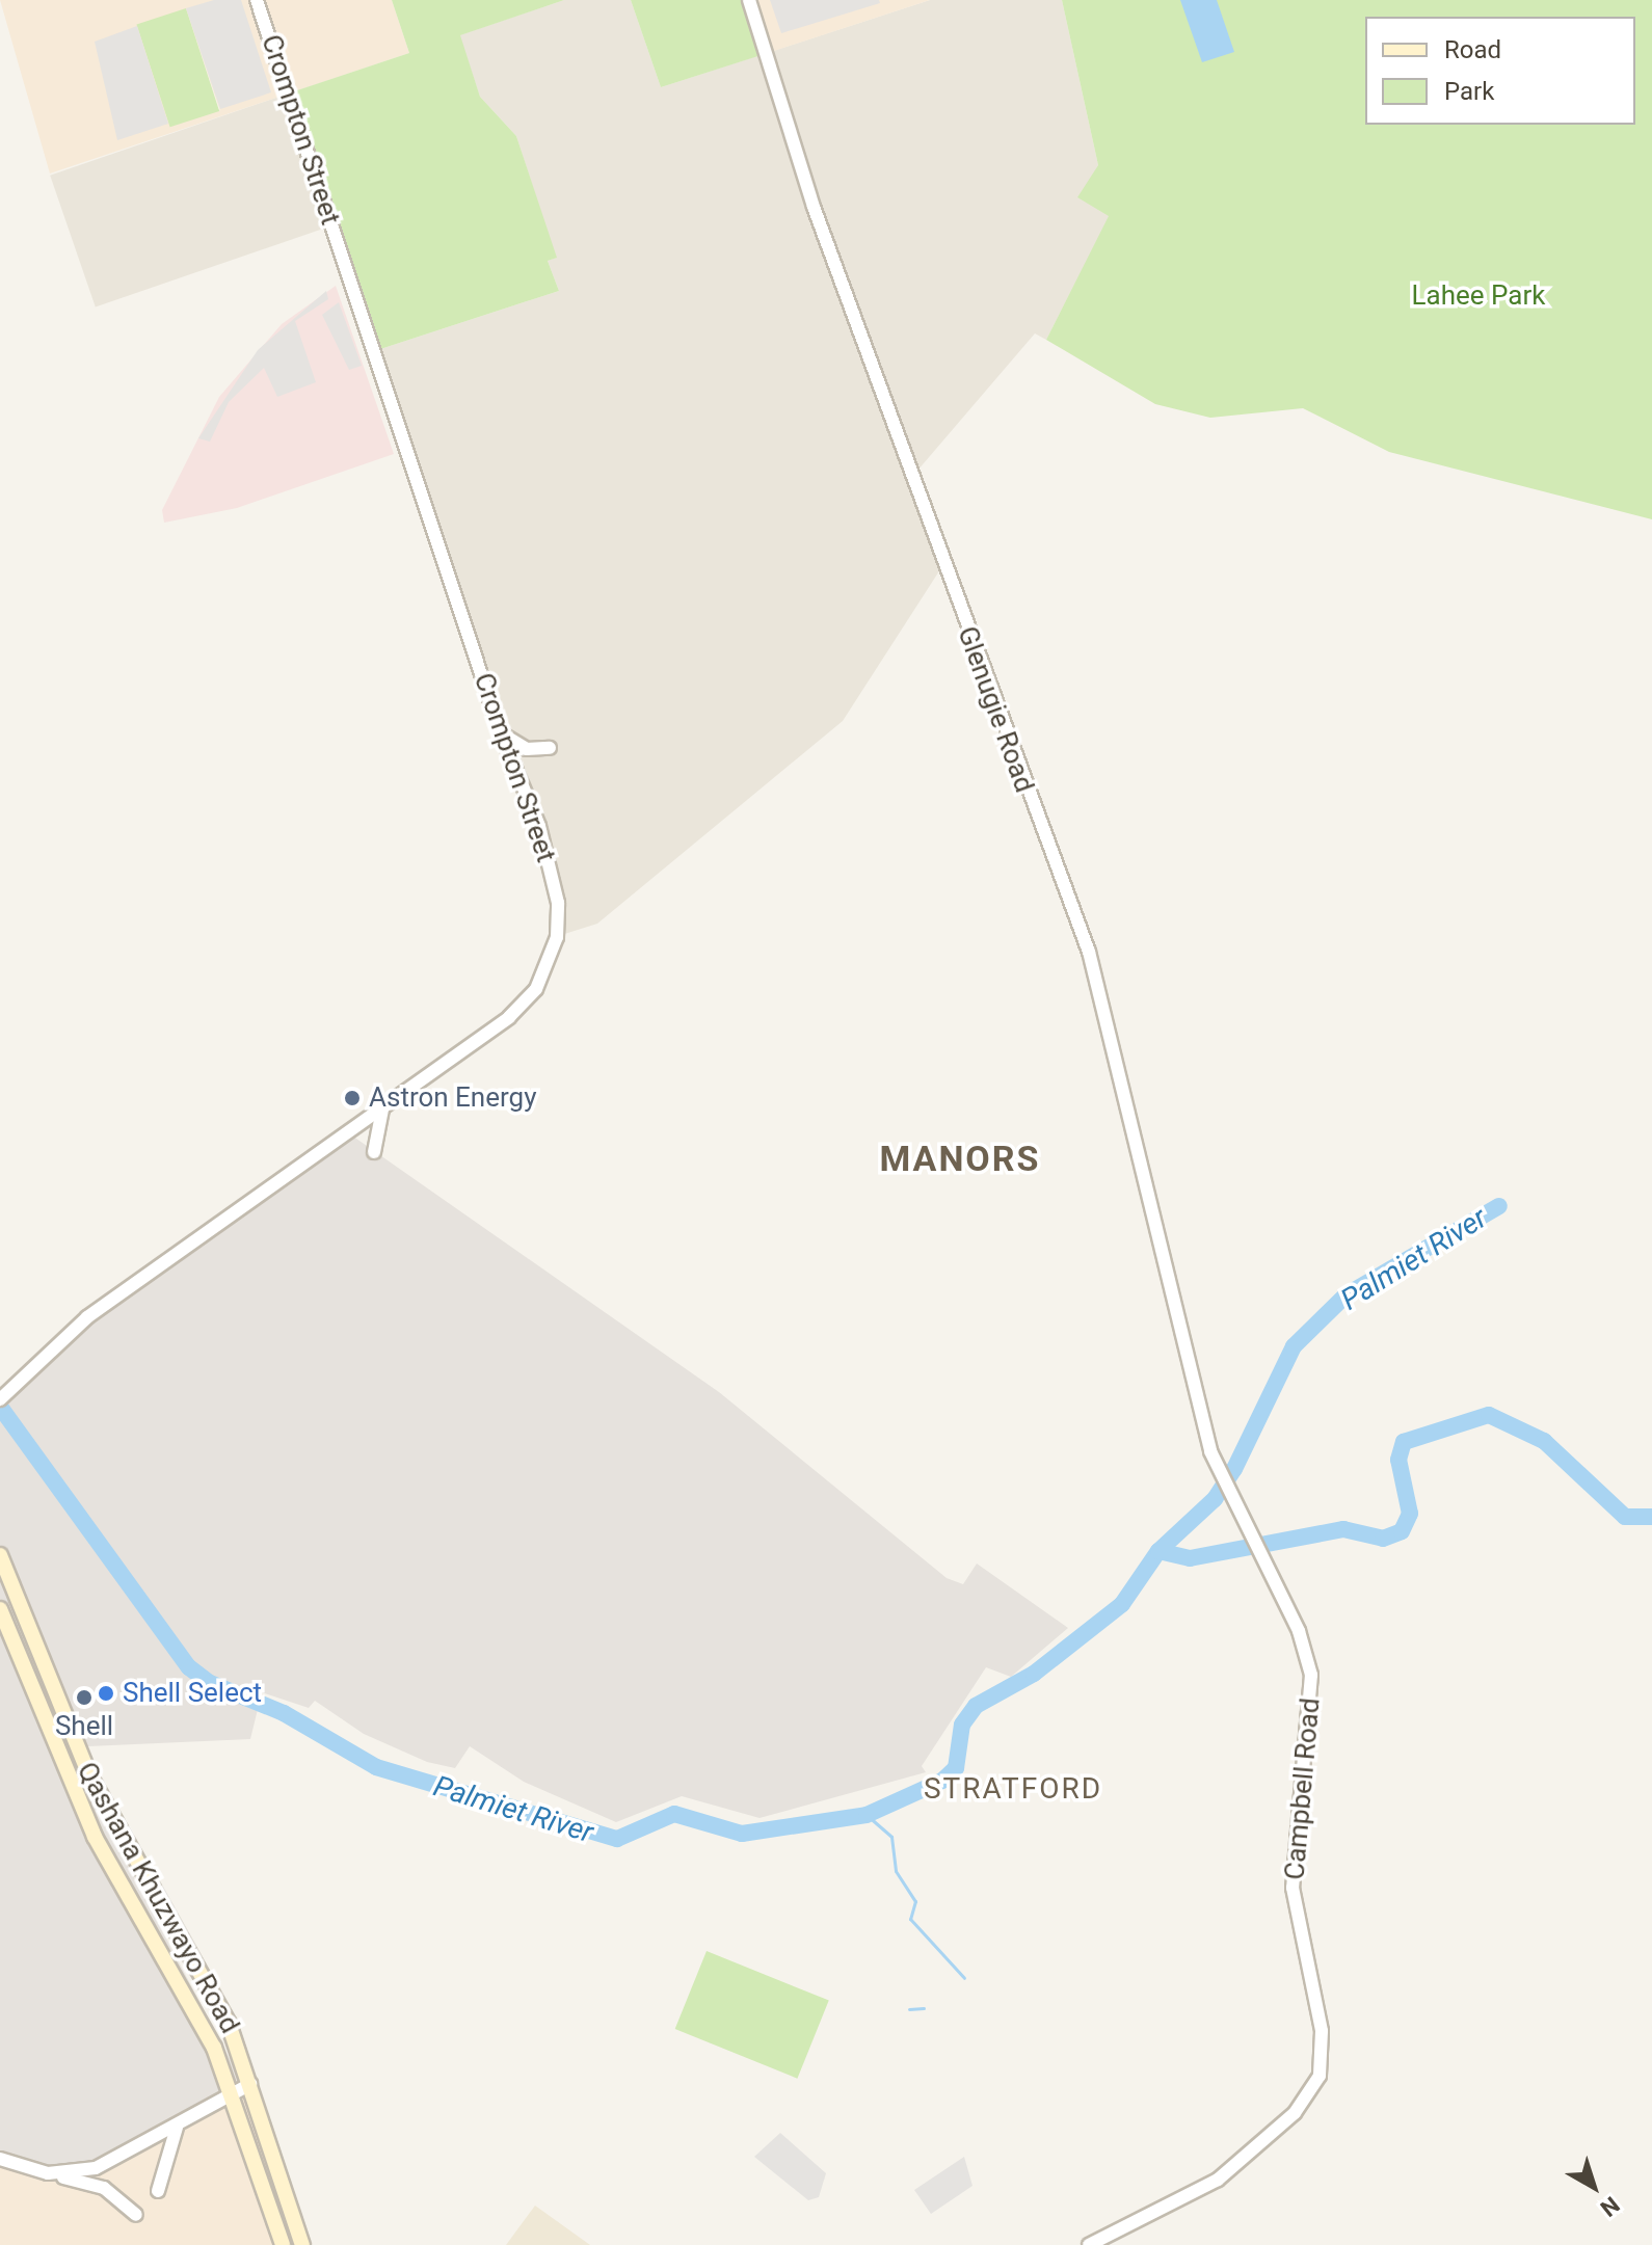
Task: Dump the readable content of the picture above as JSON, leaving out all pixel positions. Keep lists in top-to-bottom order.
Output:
{
  "streets": {
    "main road": ["Qashana Khuzwayo Road"],
    "street": ["Crompton Street", "Glenugie Road", "Campbell Road"]
  },
  "crossings": [
    ["Glenugie Road", "Campbell Road"]
  ],
  "districts": ["MANORS", "STRATFORD"],
  "water": ["Palmiet River"],
  "parks": ["Lahee Park"],
  "places": ["Astron Energy", "Shell Select", "Shell"],
  "legend": ["Road", "Park"],
  "north": "bottom right"
}
